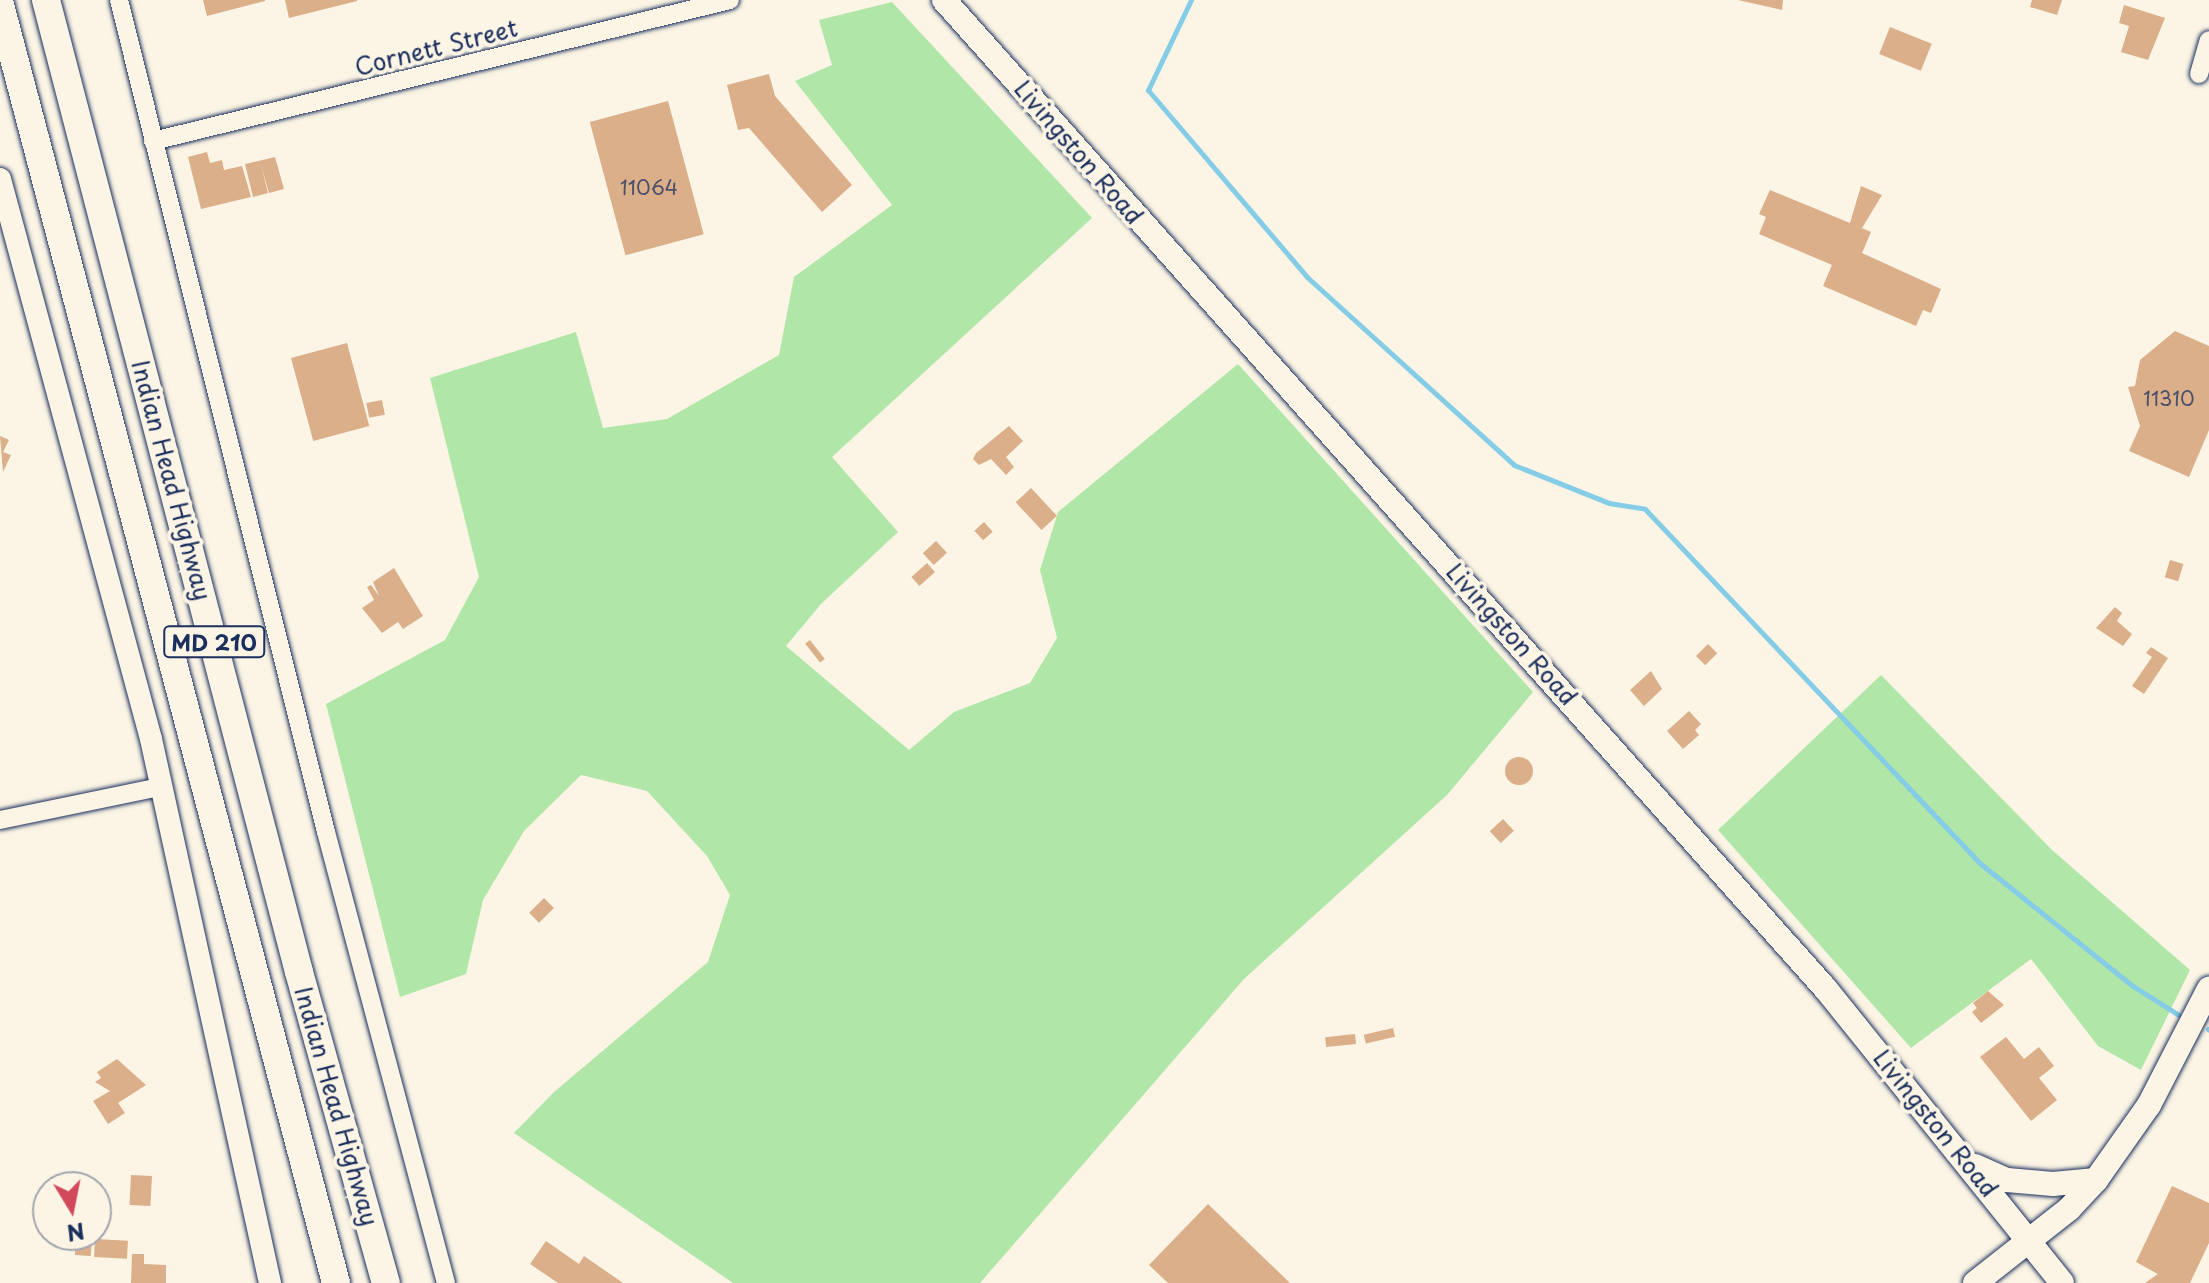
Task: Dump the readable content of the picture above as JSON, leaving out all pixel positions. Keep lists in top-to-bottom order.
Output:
{
  "streets": {
    "highway": ["Indian Head Highway", "MD 210"],
    "main road": ["Livingston Road"],
    "street": ["Cornett Street"]
  },
  "house_numbers": ["11064", "11310"],
  "north": "bottom"
}
